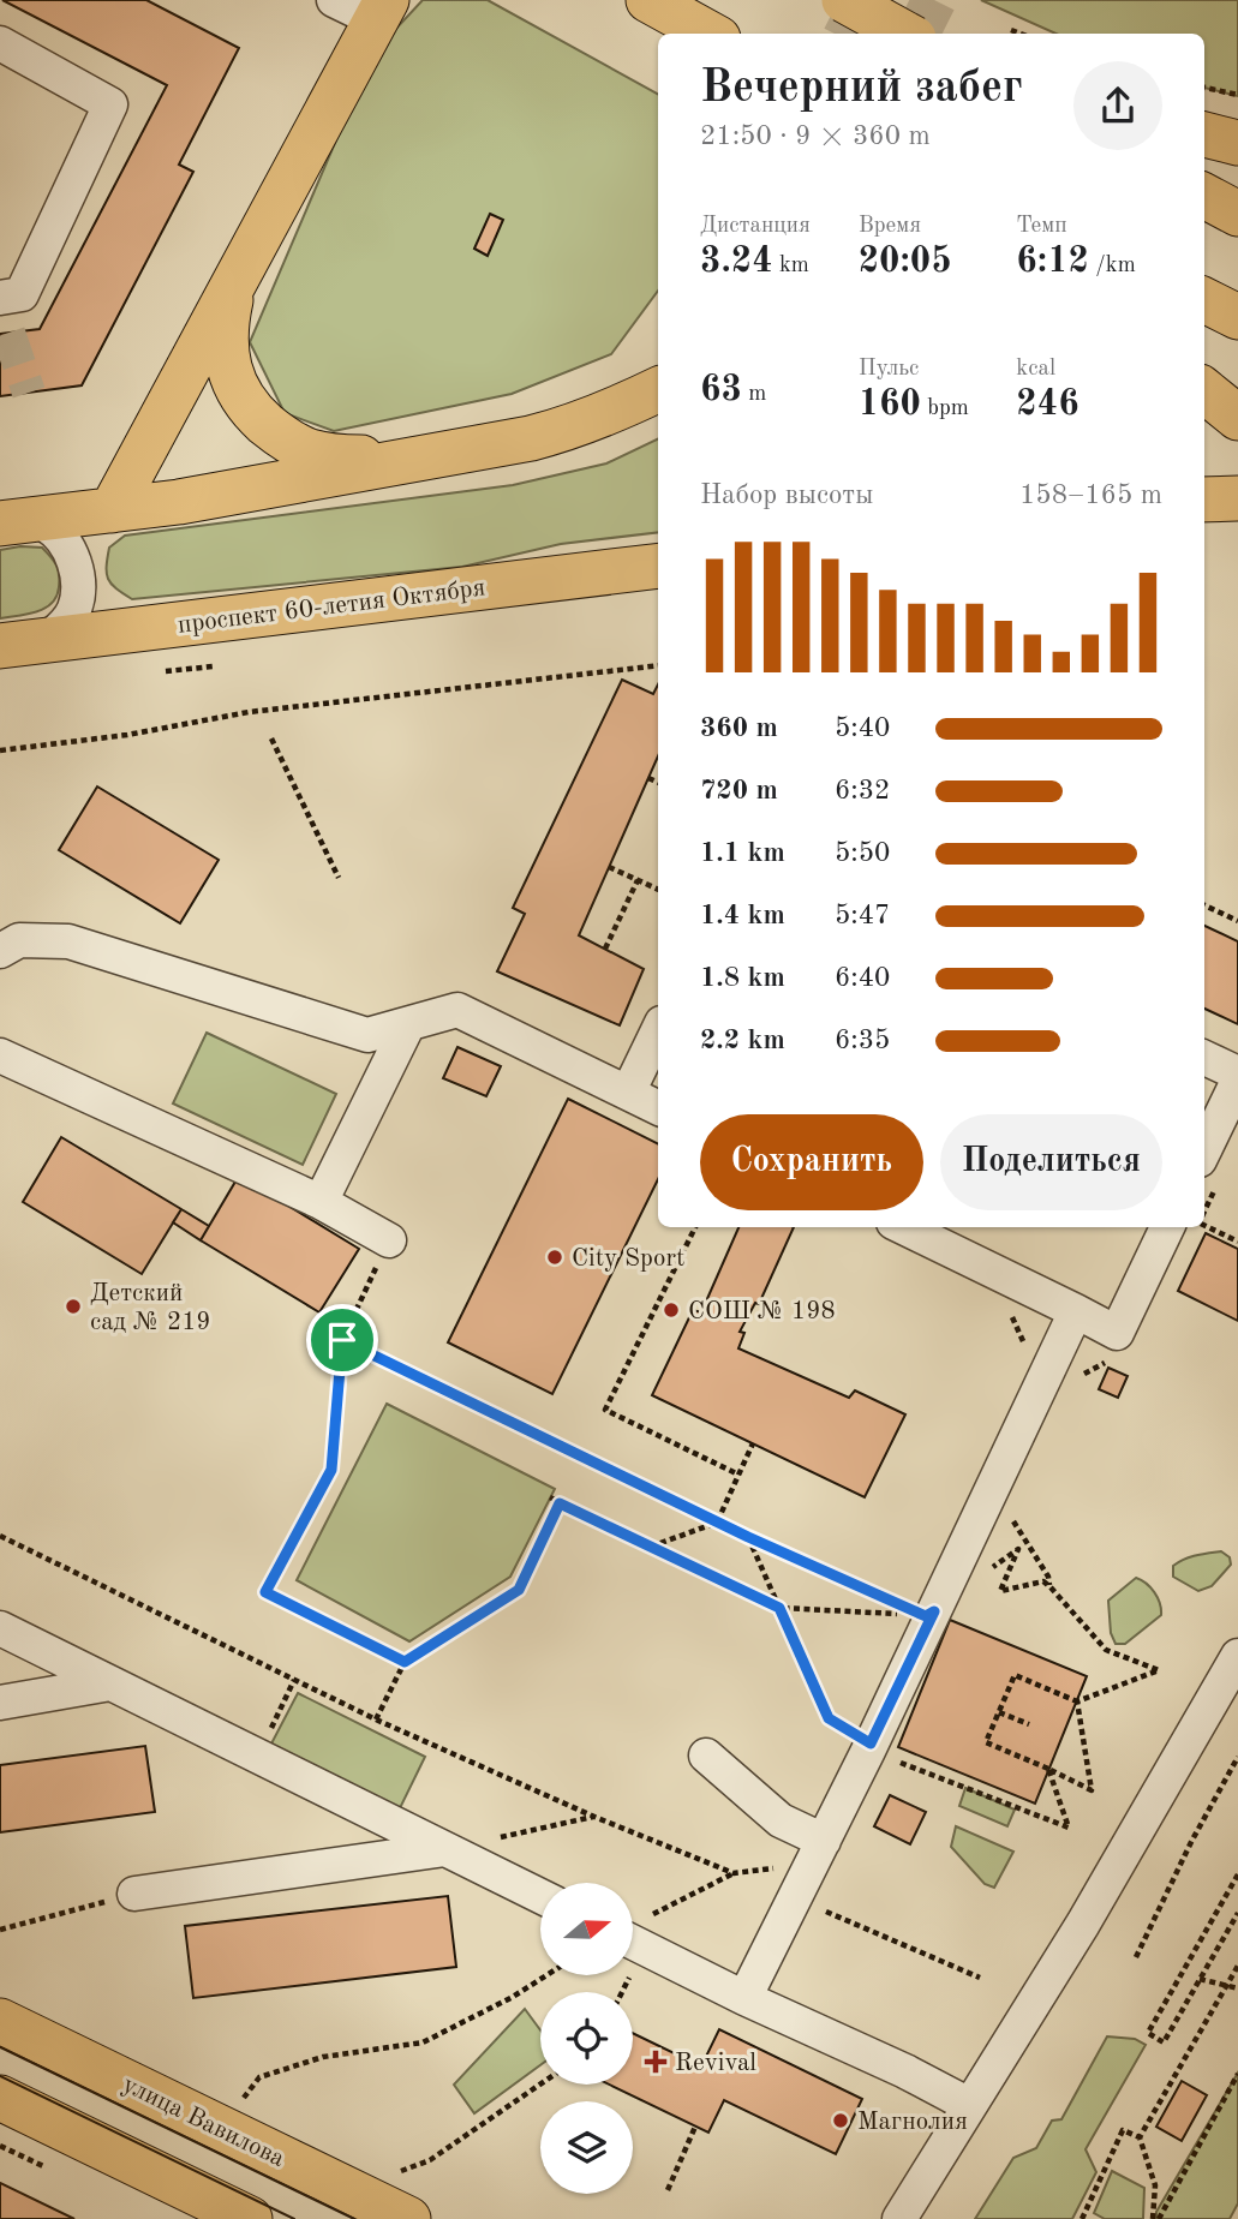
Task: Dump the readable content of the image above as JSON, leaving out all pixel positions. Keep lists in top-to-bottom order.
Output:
{
  "streets": {
    "main road": ["проспект 60-летия Октября", "улица Вавилова"]
  },
  "places": {
    "other": [
      "City Sport",
      "Детский сад № 219",
      "СОШ № 198",
      "Магнолия"
    ],
    "health": ["Revival"]
  },
  "north": "right",
  "page": {
    "heading": ["Вечерний забег", "21:50 · 9 × 360 m"],
    "stats": [
      ["Дистанция", "3.24 km"],
      ["Время", "20:05"],
      ["Темп", "6:12 /km"],
      ["63 m"],
      ["Пульс", "160 bpm"],
      ["kcal", "246"]
    ],
    "chart": ["Набор высоты", "158–165 m"],
    "list": [
      {
        "name": "360 m",
        "note": "5:40"
      },
      {
        "name": "720 m",
        "note": "6:32"
      },
      {
        "name": "1.1 km",
        "note": "5:50"
      },
      {
        "name": "1.4 km",
        "note": "5:47"
      },
      {
        "name": "1.8 km",
        "note": "6:40"
      },
      {
        "name": "2.2 km",
        "note": "6:35"
      }
    ],
    "buttons": ["Сохранить", "Поделиться"]
  }
}
